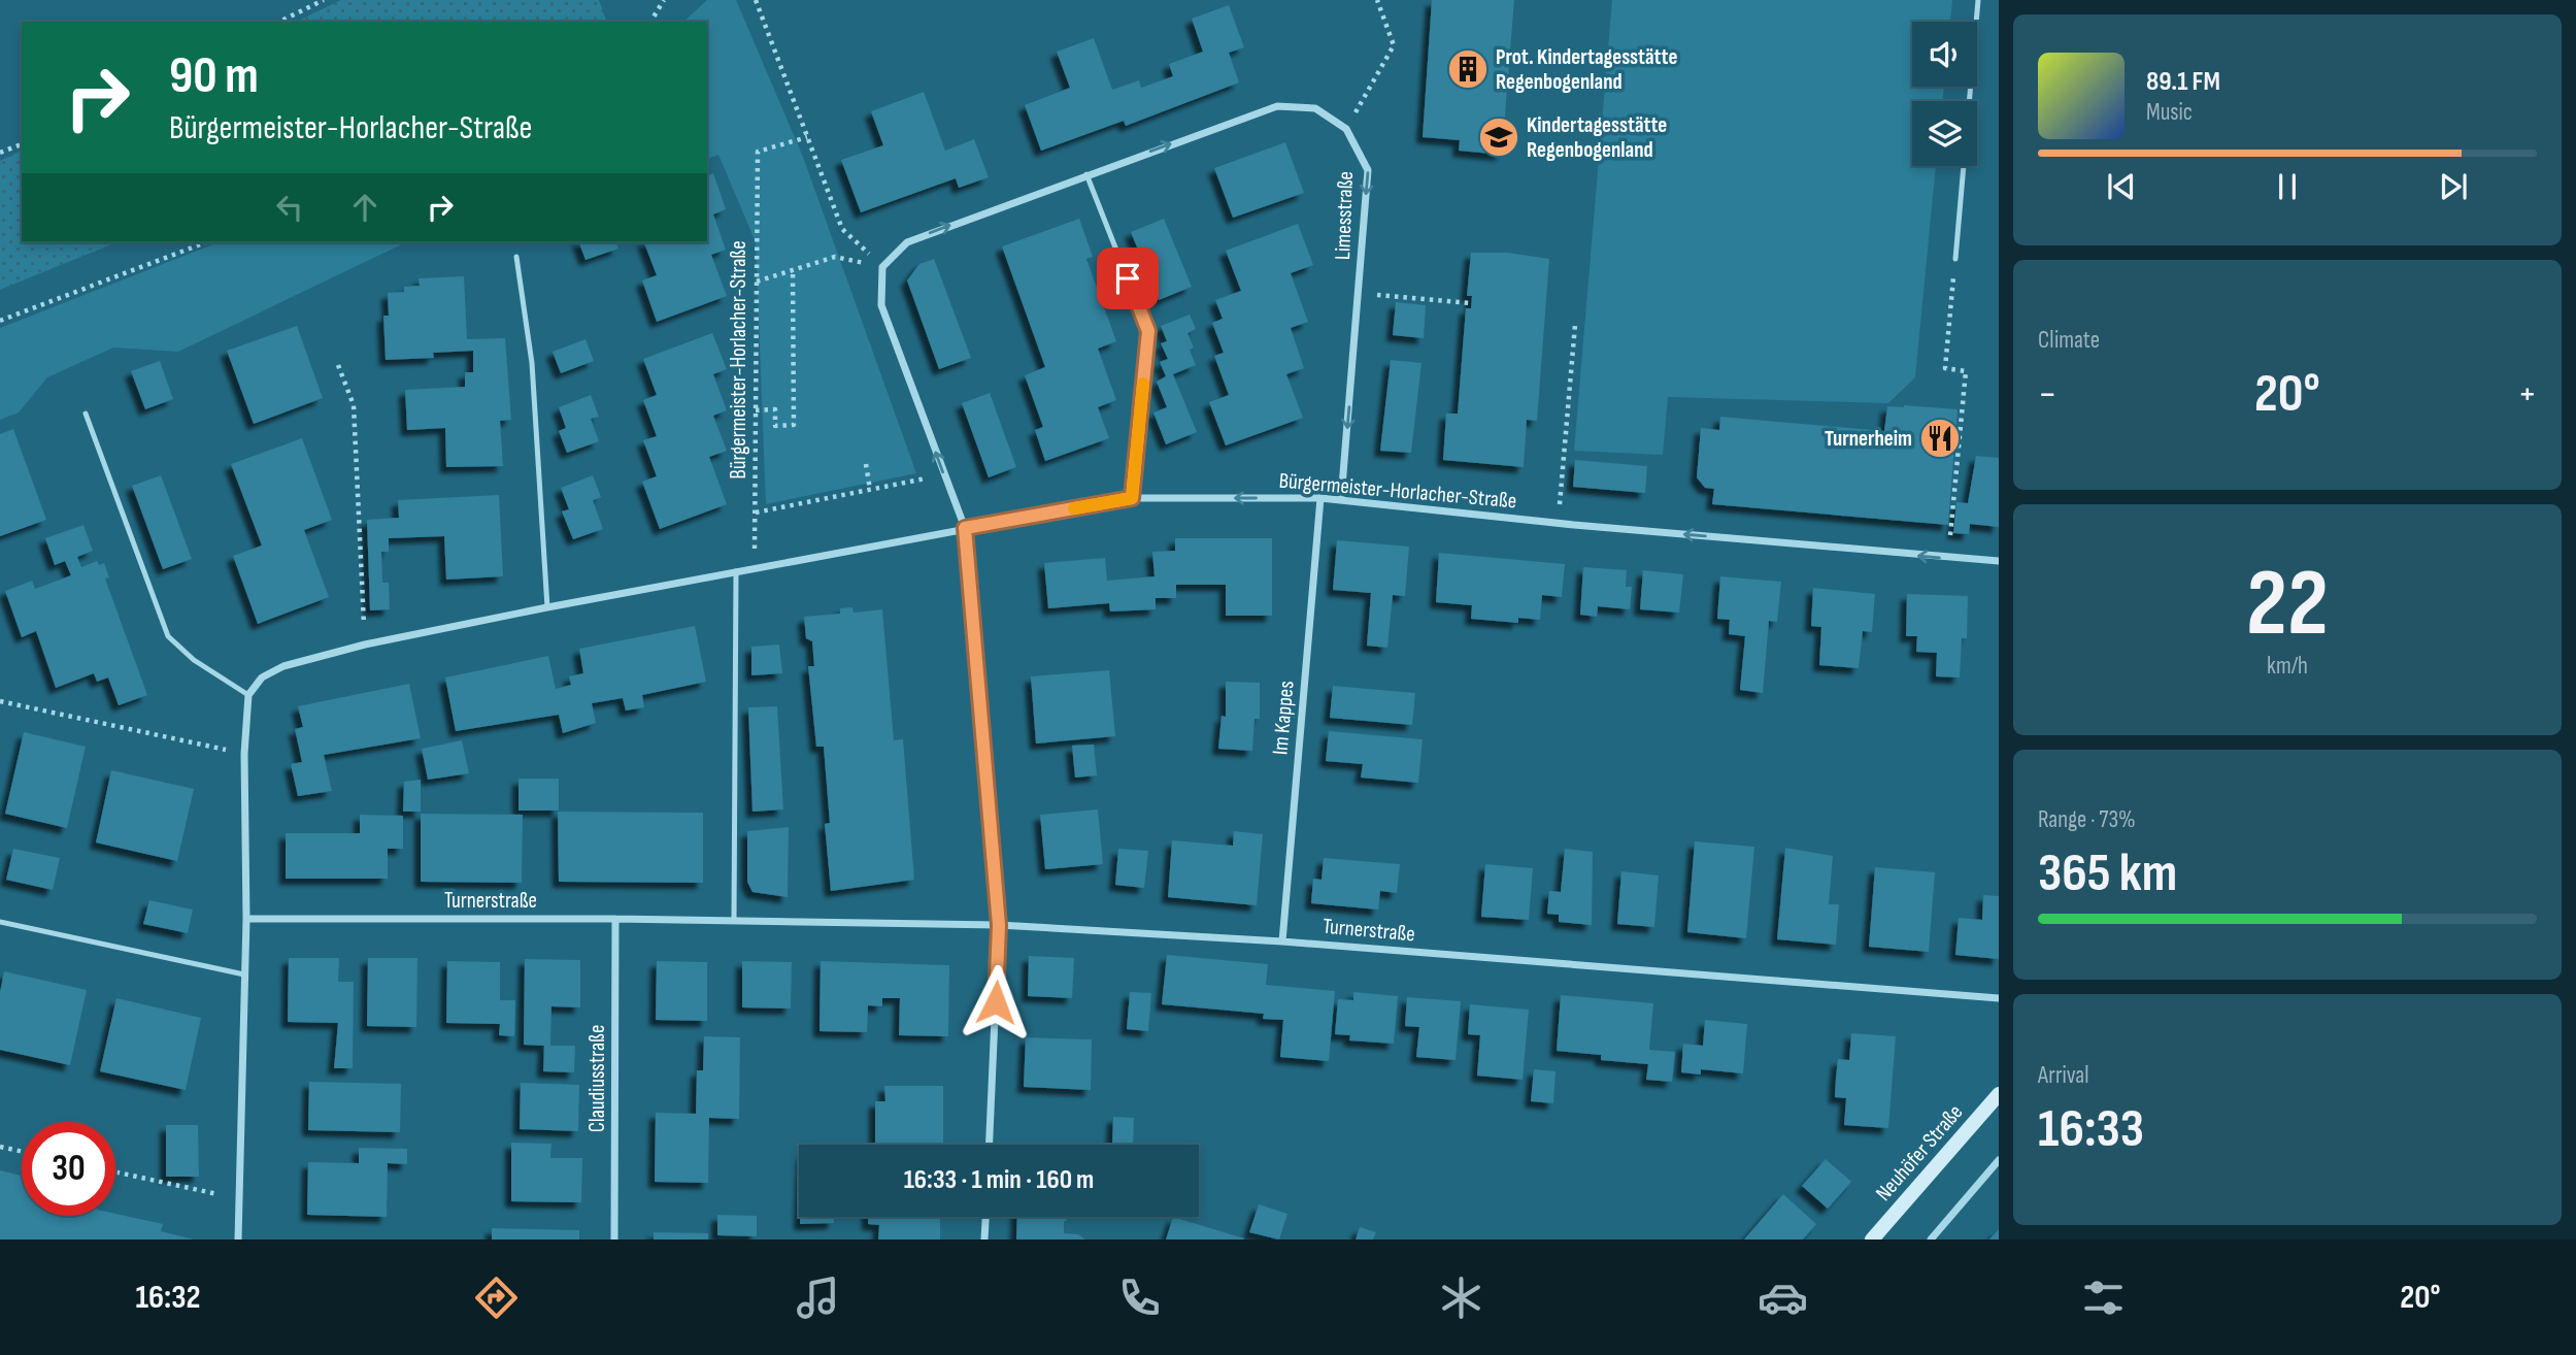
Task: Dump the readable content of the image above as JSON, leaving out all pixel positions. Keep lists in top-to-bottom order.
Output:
{
  "streets": {
    "main road": ["Neuhöfer Straße"],
    "street": [
      "Limesstraße",
      "Bürgermeister-Horlacher-Straße",
      "Im Kappes",
      "Turnerstraße",
      "Claudiusstraße"
    ]
  },
  "crossings": [
    ["Limesstraße", "Bürgermeister-Horlacher-Straße"],
    ["Bürgermeister-Horlacher-Straße", "Im Kappes"],
    ["Im Kappes", "Turnerstraße"],
    ["Turnerstraße", "Claudiusstraße"]
  ],
  "places": {
    "building": ["Prot. Kindertagesstätte Regenbogenland"],
    "school or university": ["Kindertagesstätte Regenbogenland"],
    "restaurant": ["Turnerheim"]
  },
  "page": {
    "turn": ["90 m", "Bürgermeister-Horlacher-Straße"],
    "song": ["89.1 FM", "Music"],
    "tile": [
      "Climate",
      ["22", "km/h"],
      ["Range · 73%", "365 km"],
      ["Arrival", "16:33"]
    ],
    "heat": ["−", "20°", "+"],
    "limit": "30",
    "trip": "16:33 · 1 min · 160 m",
    "tabs": ["16:32", "20°"]
  }
}
